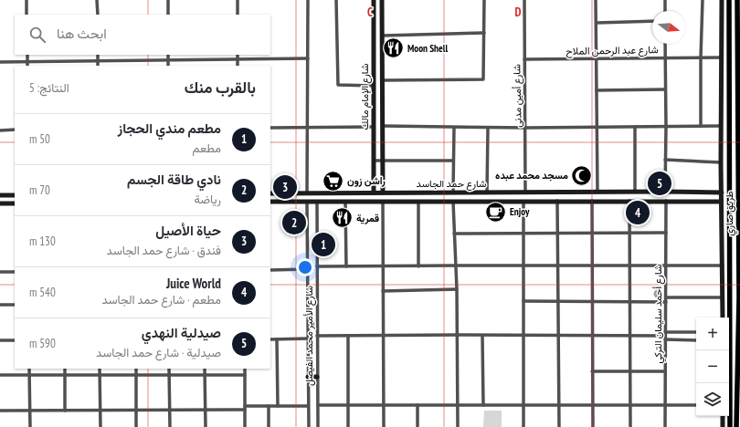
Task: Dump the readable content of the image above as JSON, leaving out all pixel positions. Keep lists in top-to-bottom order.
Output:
{
  "streets": {
    "main road": ["طريق صاري"],
    "street": [
      "شارع عبد الرحمن الملاح",
      "شارع أمين مدنى",
      "شارع الإمام مالك",
      "شارع حمد الجاسد",
      "شارع أحمد سليمان التركي",
      "شارع الأمير محمد الفيصل"
    ]
  },
  "crossings": [
    ["شارع عبد الرحمن الملاح", "شارع أمين مدنى"],
    ["شارع عبد الرحمن الملاح", "طريق صاري"],
    ["شارع أمين مدنى", "شارع حمد الجاسد"],
    ["شارع الإمام مالك", "شارع حمد الجاسد"],
    ["شارع حمد الجاسد", "طريق صاري"],
    ["شارع حمد الجاسد", "شارع أحمد سليمان التركي"],
    ["شارع حمد الجاسد", "شارع الأمير محمد الفيصل"]
  ],
  "places": {
    "restaurant": ["Moon Shell", "قمرية"],
    "mosque": ["مسجد محمد عبده"],
    "supermarket": ["راشن زون"],
    "cafe": ["Enjoy"]
  },
  "north": "right",
  "page": {
    "search": "ابحث هنا",
    "heading": ["بالقرب منك", "النتائج: 5"],
    "list": [
      {
        "mark": "1",
        "name": "مطعم مندي الحجاز",
        "note": "مطعم",
        "value": "50 m"
      },
      {
        "mark": "2",
        "name": "نادي طاقة الجسم",
        "note": "رياضة",
        "value": "70 m"
      },
      {
        "mark": "3",
        "name": "حياة الأصيل",
        "note": "فندق · شارع حمد الجاسد",
        "value": "130 m"
      },
      {
        "mark": "4",
        "name": "Juice World",
        "note": "مطعم · شارع حمد الجاسد",
        "value": "540 m"
      },
      {
        "mark": "5",
        "name": "صيدلية النهدي",
        "note": "صيدلية · شارع حمد الجاسد",
        "value": "590 m"
      }
    ],
    "pins": [
      "5",
      "3",
      "4",
      "2",
      "1"
    ],
    "map_buttons": ["+", "−"]
  },
  "grid": {
    "columns": ["C", "D"]
  }
}
